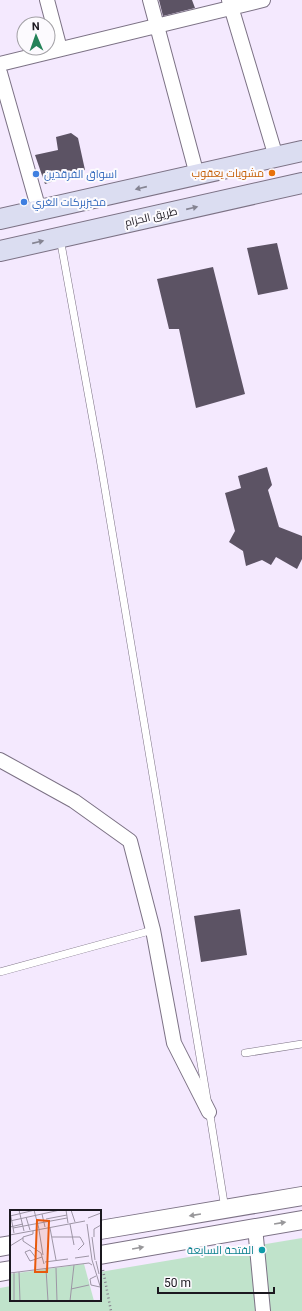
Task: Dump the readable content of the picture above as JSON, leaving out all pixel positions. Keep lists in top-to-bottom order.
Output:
{
  "streets": {
    "main road": ["طريق الحزام"]
  },
  "places": [
    "مشويات يعقوب",
    "اسواق الفرقدين",
    "مخبزبركات الغري",
    "الفتحة السابعة"
  ],
  "scale_bar": "50 m",
  "north": "top"
}
